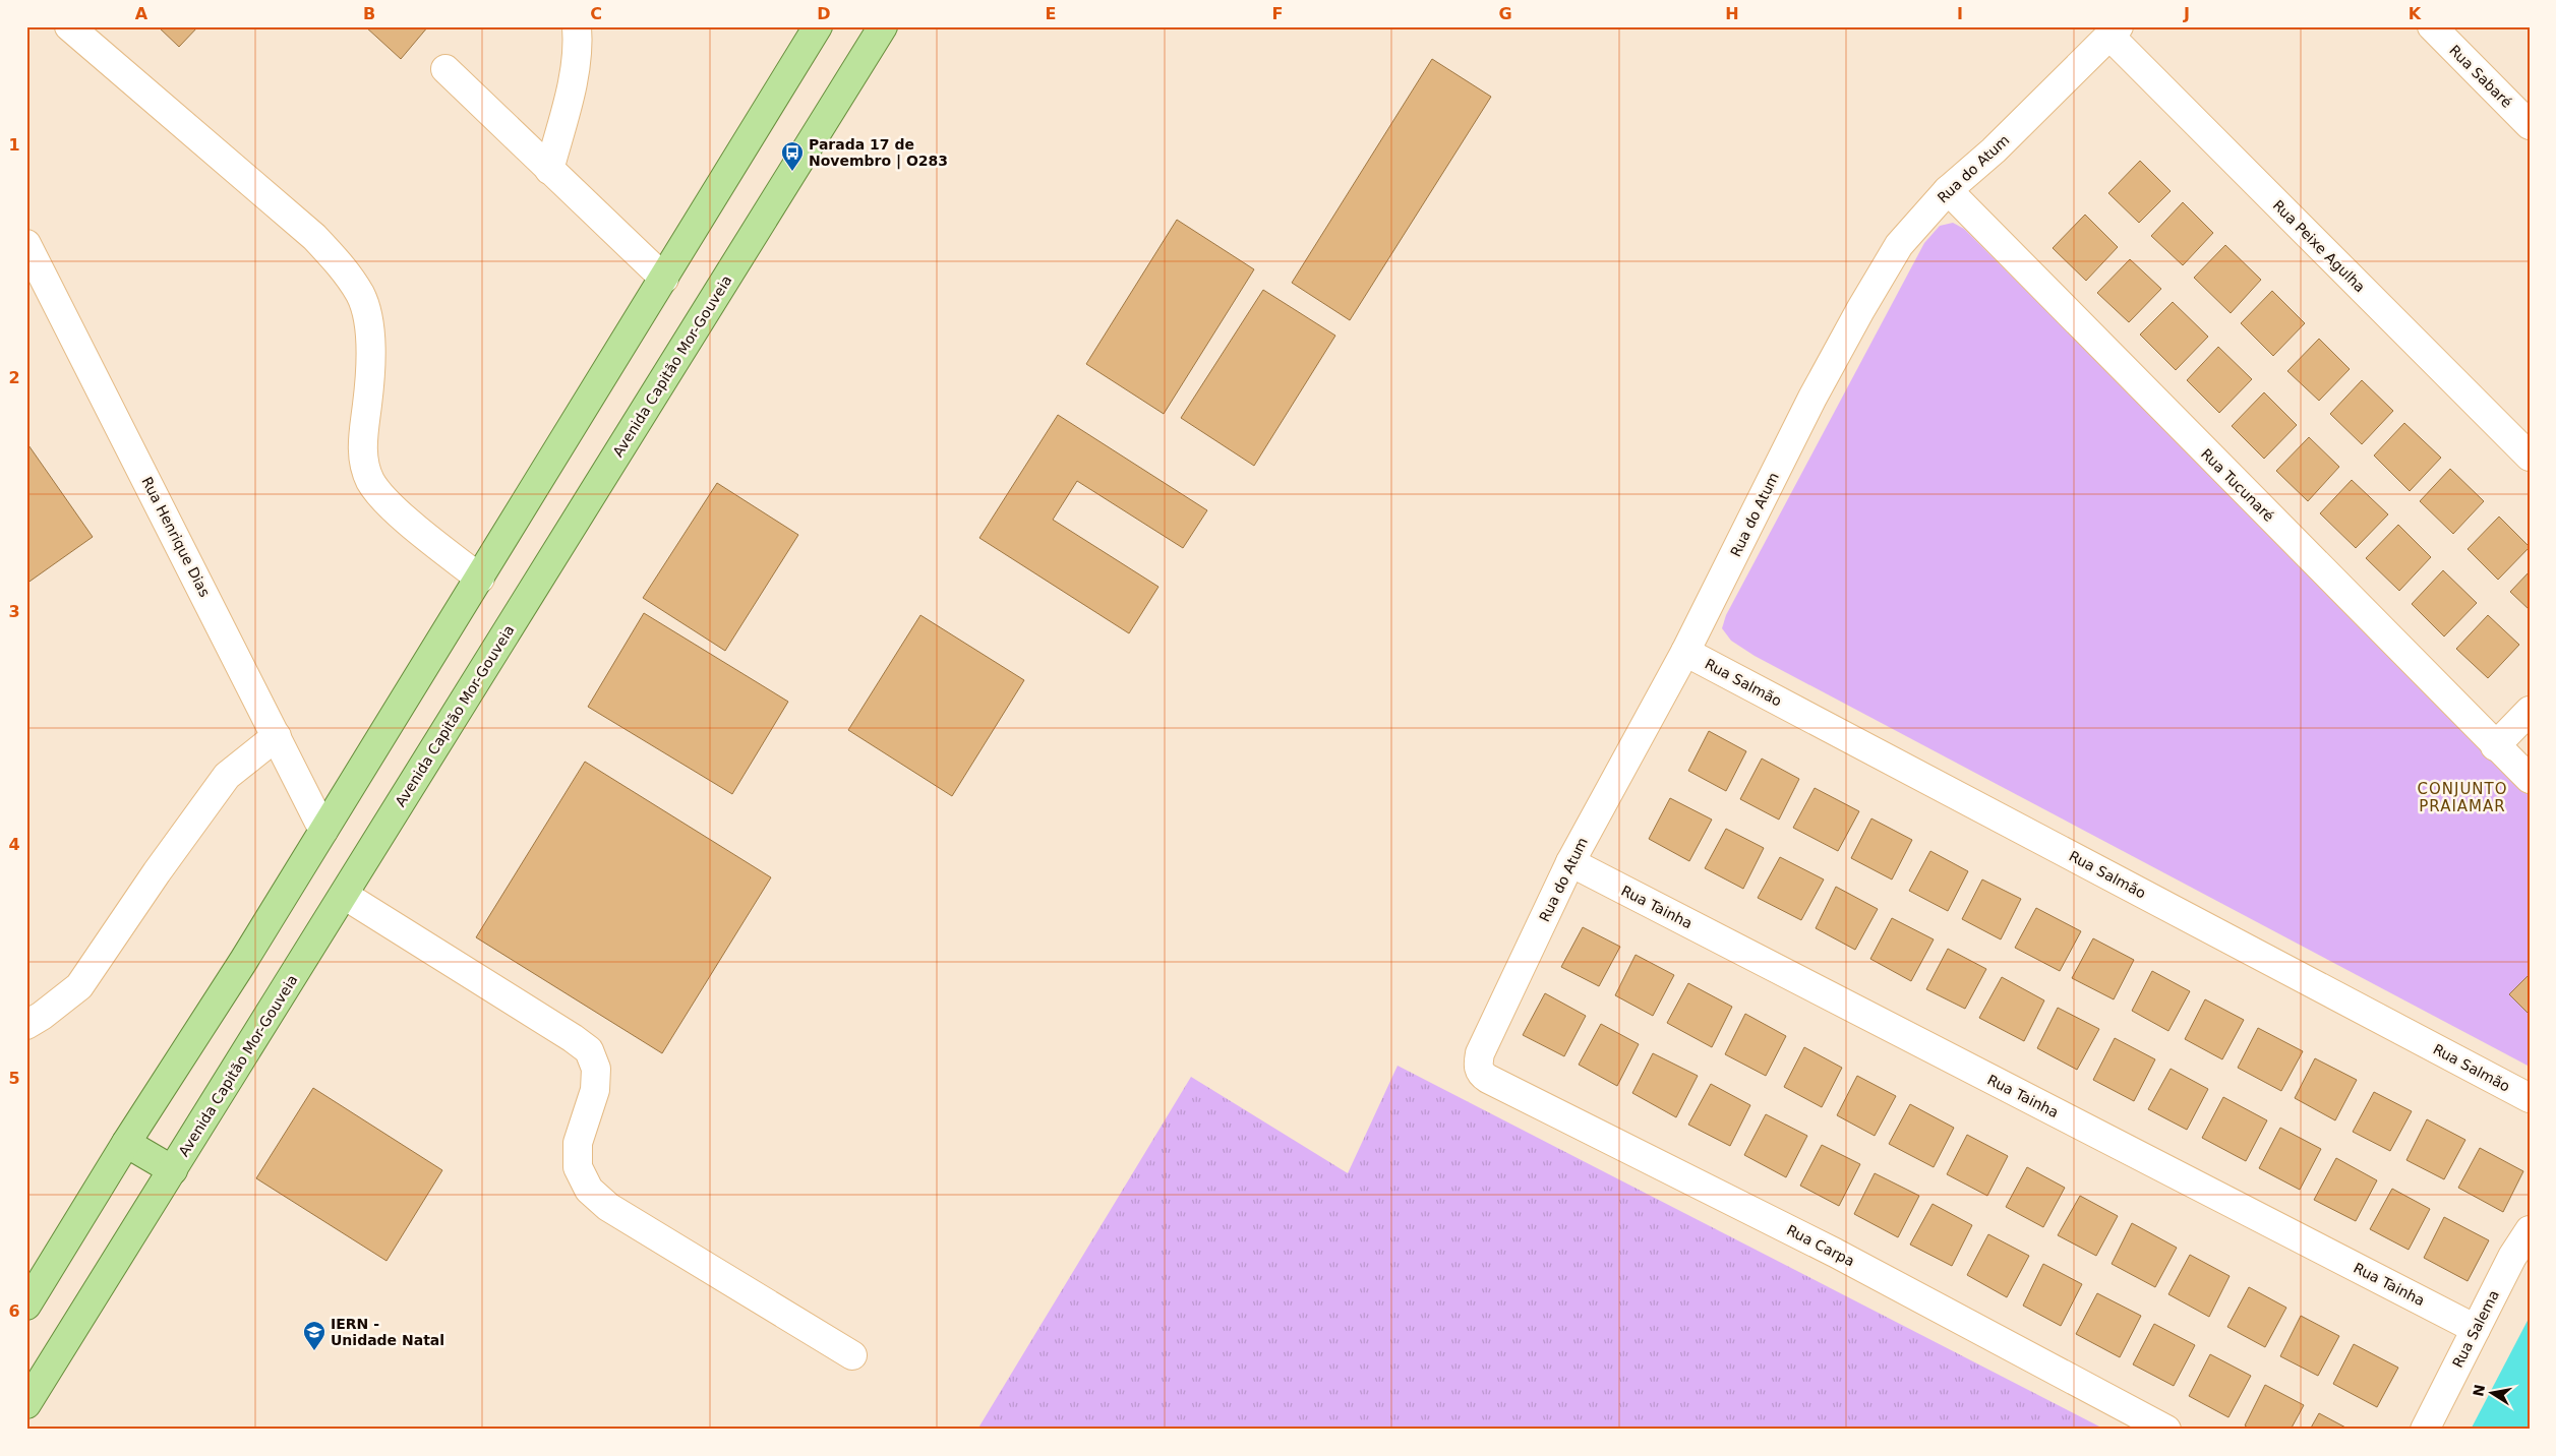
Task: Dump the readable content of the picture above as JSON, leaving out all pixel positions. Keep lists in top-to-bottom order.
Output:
{
  "streets": {
    "main road": ["Avenida Capitão Mor-Gouveia"],
    "street": [
      "Rua Sabaré",
      "Rua do Atum",
      "Rua Peixe Agulha",
      "Rua Tucunaré",
      "Rua Henrique Dias",
      "Rua Salmão",
      "Rua Tainha",
      "Rua Carpa",
      "Rua Salema"
    ]
  },
  "crossings": [
    ["Rua do Atum", "Rua Peixe Agulha"],
    ["Rua do Atum", "Rua Tucunaré"],
    ["Rua do Atum", "Rua Salmão"],
    ["Rua do Atum", "Rua Tainha"],
    ["Rua do Atum", "Rua Carpa"],
    ["Rua Tainha", "Rua Salema"]
  ],
  "districts": ["CONJUNTO PRAIAMAR"],
  "places": {
    "bus stop": ["Parada 17 de Novembro | O283"],
    "school or university": ["IERN - Unidade Natal"]
  },
  "north": "left",
  "grid": {
    "columns": [
      "A",
      "B",
      "C",
      "D",
      "E",
      "F",
      "G",
      "H",
      "I",
      "J",
      "K"
    ],
    "rows": [
      "1",
      "2",
      "3",
      "4",
      "5",
      "6"
    ]
  }
}
